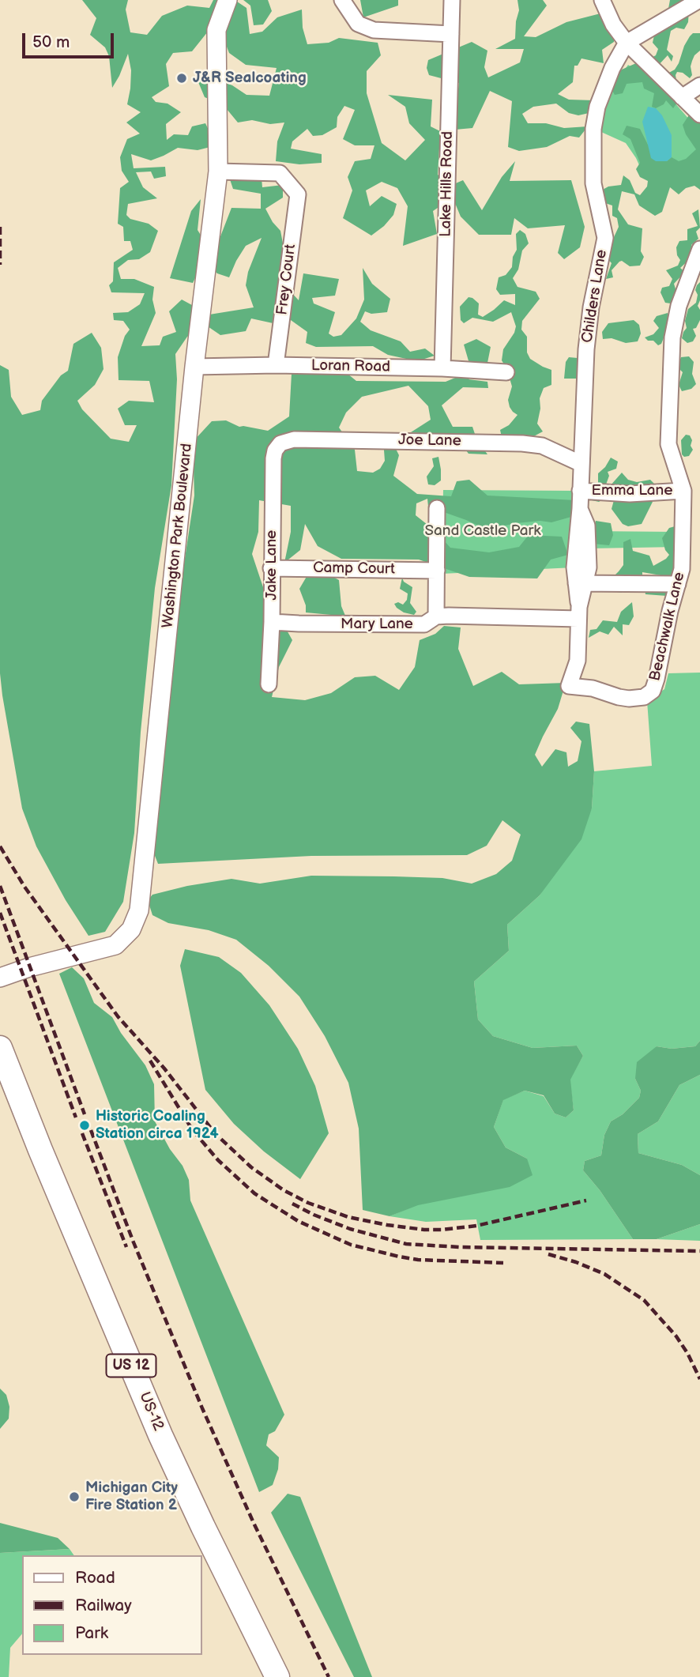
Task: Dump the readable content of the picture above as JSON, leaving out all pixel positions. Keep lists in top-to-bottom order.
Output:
{
  "streets": {
    "main road": ["US 12", "US-12"],
    "street": [
      "Lake Hills Road",
      "Frey Court",
      "Childers Lane",
      "Loran Road",
      "Joe Lane",
      "Emma Lane",
      "Washington Park Boulevard",
      "Jake Lane",
      "Camp Court",
      "Mary Lane",
      "Beachwalk Lane"
    ]
  },
  "crossings": [
    ["Lake Hills Road", "Loran Road"],
    ["Frey Court", "Loran Road"],
    ["Frey Court", "Washington Park Boulevard"],
    ["Childers Lane", "Joe Lane"],
    ["Childers Lane", "Emma Lane"],
    ["Childers Lane", "Mary Lane"],
    ["Childers Lane", "Beachwalk Lane"],
    ["Loran Road", "Washington Park Boulevard"],
    ["Joe Lane", "Jake Lane"],
    ["Emma Lane", "Beachwalk Lane"],
    ["Jake Lane", "Camp Court"],
    ["Jake Lane", "Mary Lane"]
  ],
  "parks": ["Sand Castle Park"],
  "places": ["J&R Sealcoating", "Historic Coaling Station circa 1924", "Michigan City Fire Station 2"],
  "legend": ["Road", "Railway", "Park"],
  "scale_bar": "50 m"
}
